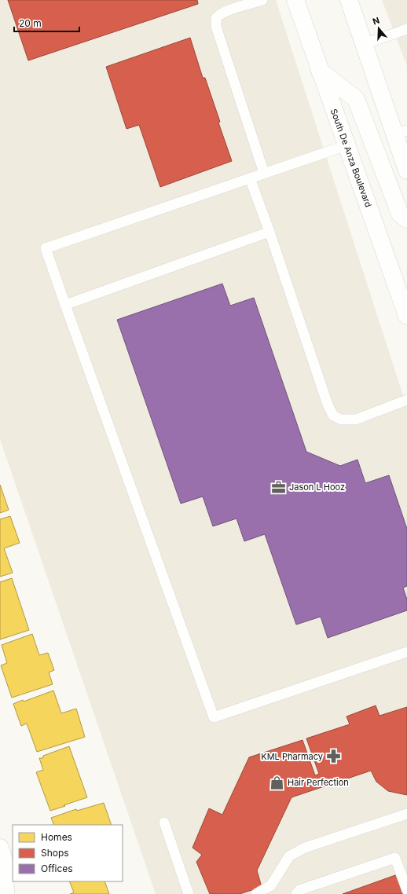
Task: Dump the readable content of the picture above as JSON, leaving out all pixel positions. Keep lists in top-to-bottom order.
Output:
{
  "streets": {
    "main road": ["South De Anza Boulevard"]
  },
  "places": {
    "office": ["Jason L Hooz"],
    "pharmacy": ["KML Pharmacy"],
    "shop": ["Hair Perfection"]
  },
  "legend": ["Homes", "Shops", "Offices"],
  "scale_bar": "20 m",
  "north": "top"
}
